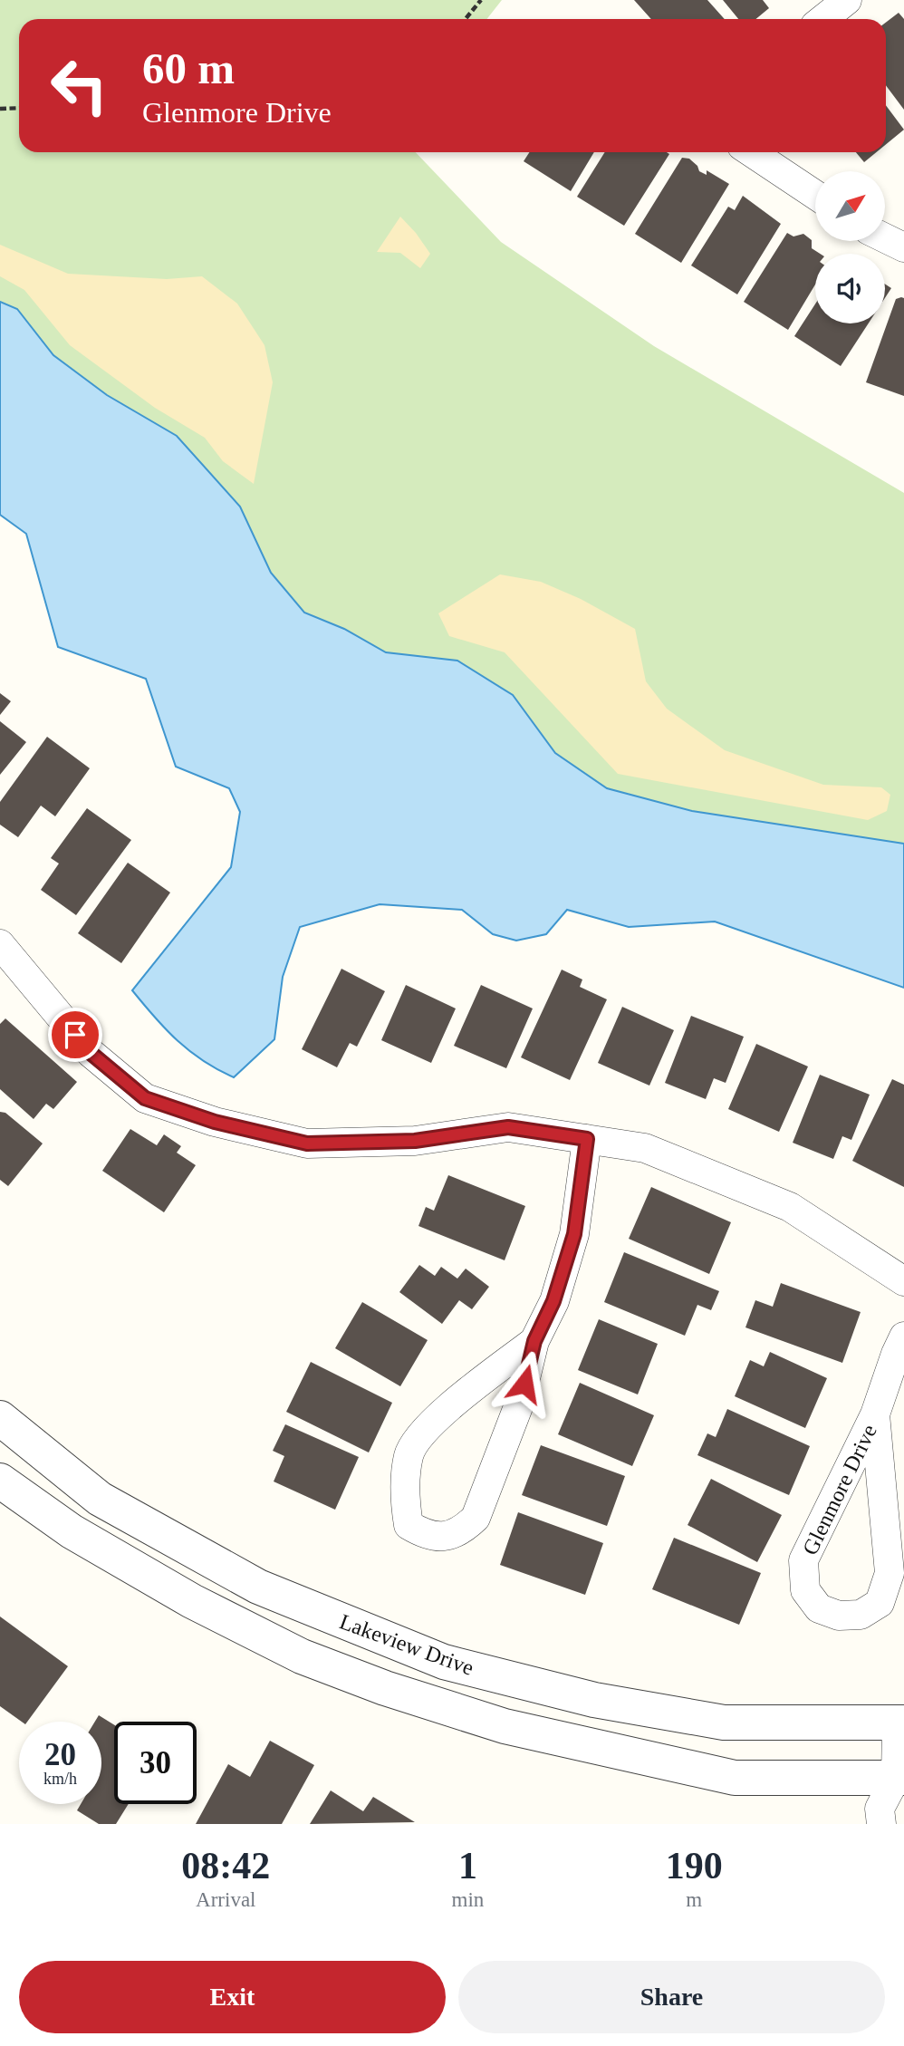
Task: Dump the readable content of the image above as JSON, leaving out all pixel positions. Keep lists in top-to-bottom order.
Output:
{
  "streets": {
    "street": ["Glenmore Drive", "Lakeview Drive"]
  },
  "north": "top right",
  "page": {
    "turn": ["60 m", "Glenmore Drive"],
    "speed": "20 km/h",
    "limit": "30",
    "eta": [
      "08:42",
      "Arrival",
      "1",
      "min",
      "190",
      "m"
    ],
    "buttons": ["Exit", "Share"]
  }
}
